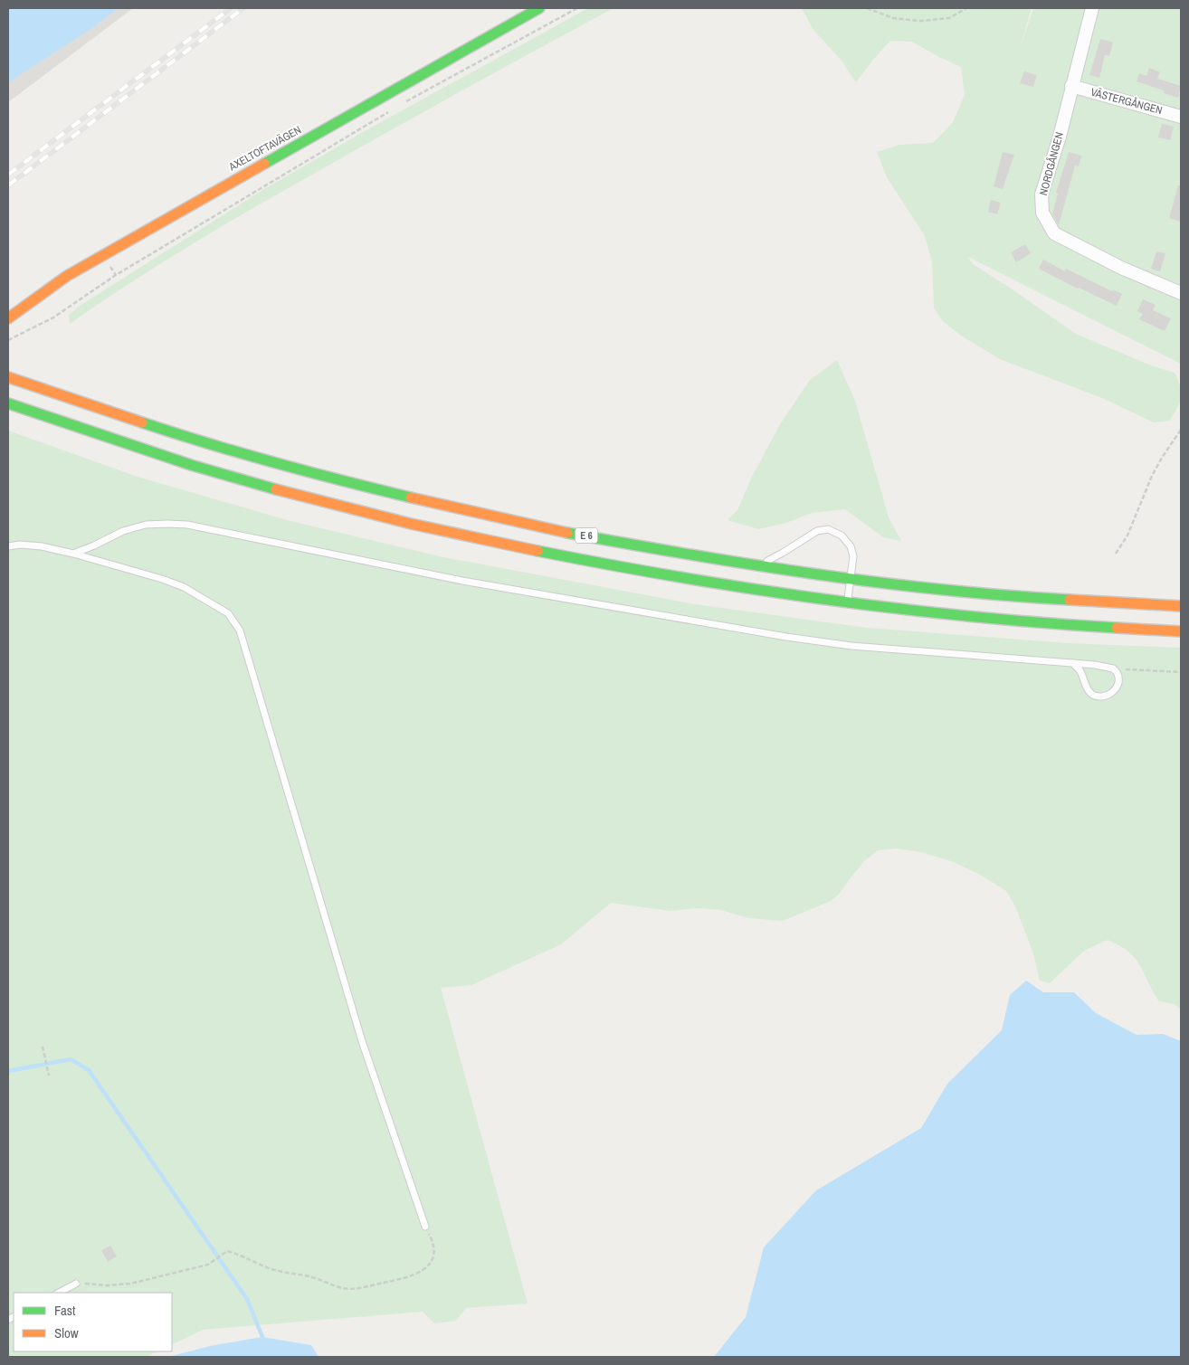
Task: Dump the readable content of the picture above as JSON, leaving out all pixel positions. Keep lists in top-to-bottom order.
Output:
{
  "streets": {
    "main road": ["AXELTOFTAVÄGEN", "E 6"],
    "street": ["VÄSTERGÅNGEN", "NORDGÅNGEN"]
  },
  "crossings": [
    ["VÄSTERGÅNGEN", "NORDGÅNGEN"]
  ],
  "legend": ["Fast", "Slow"]
}
